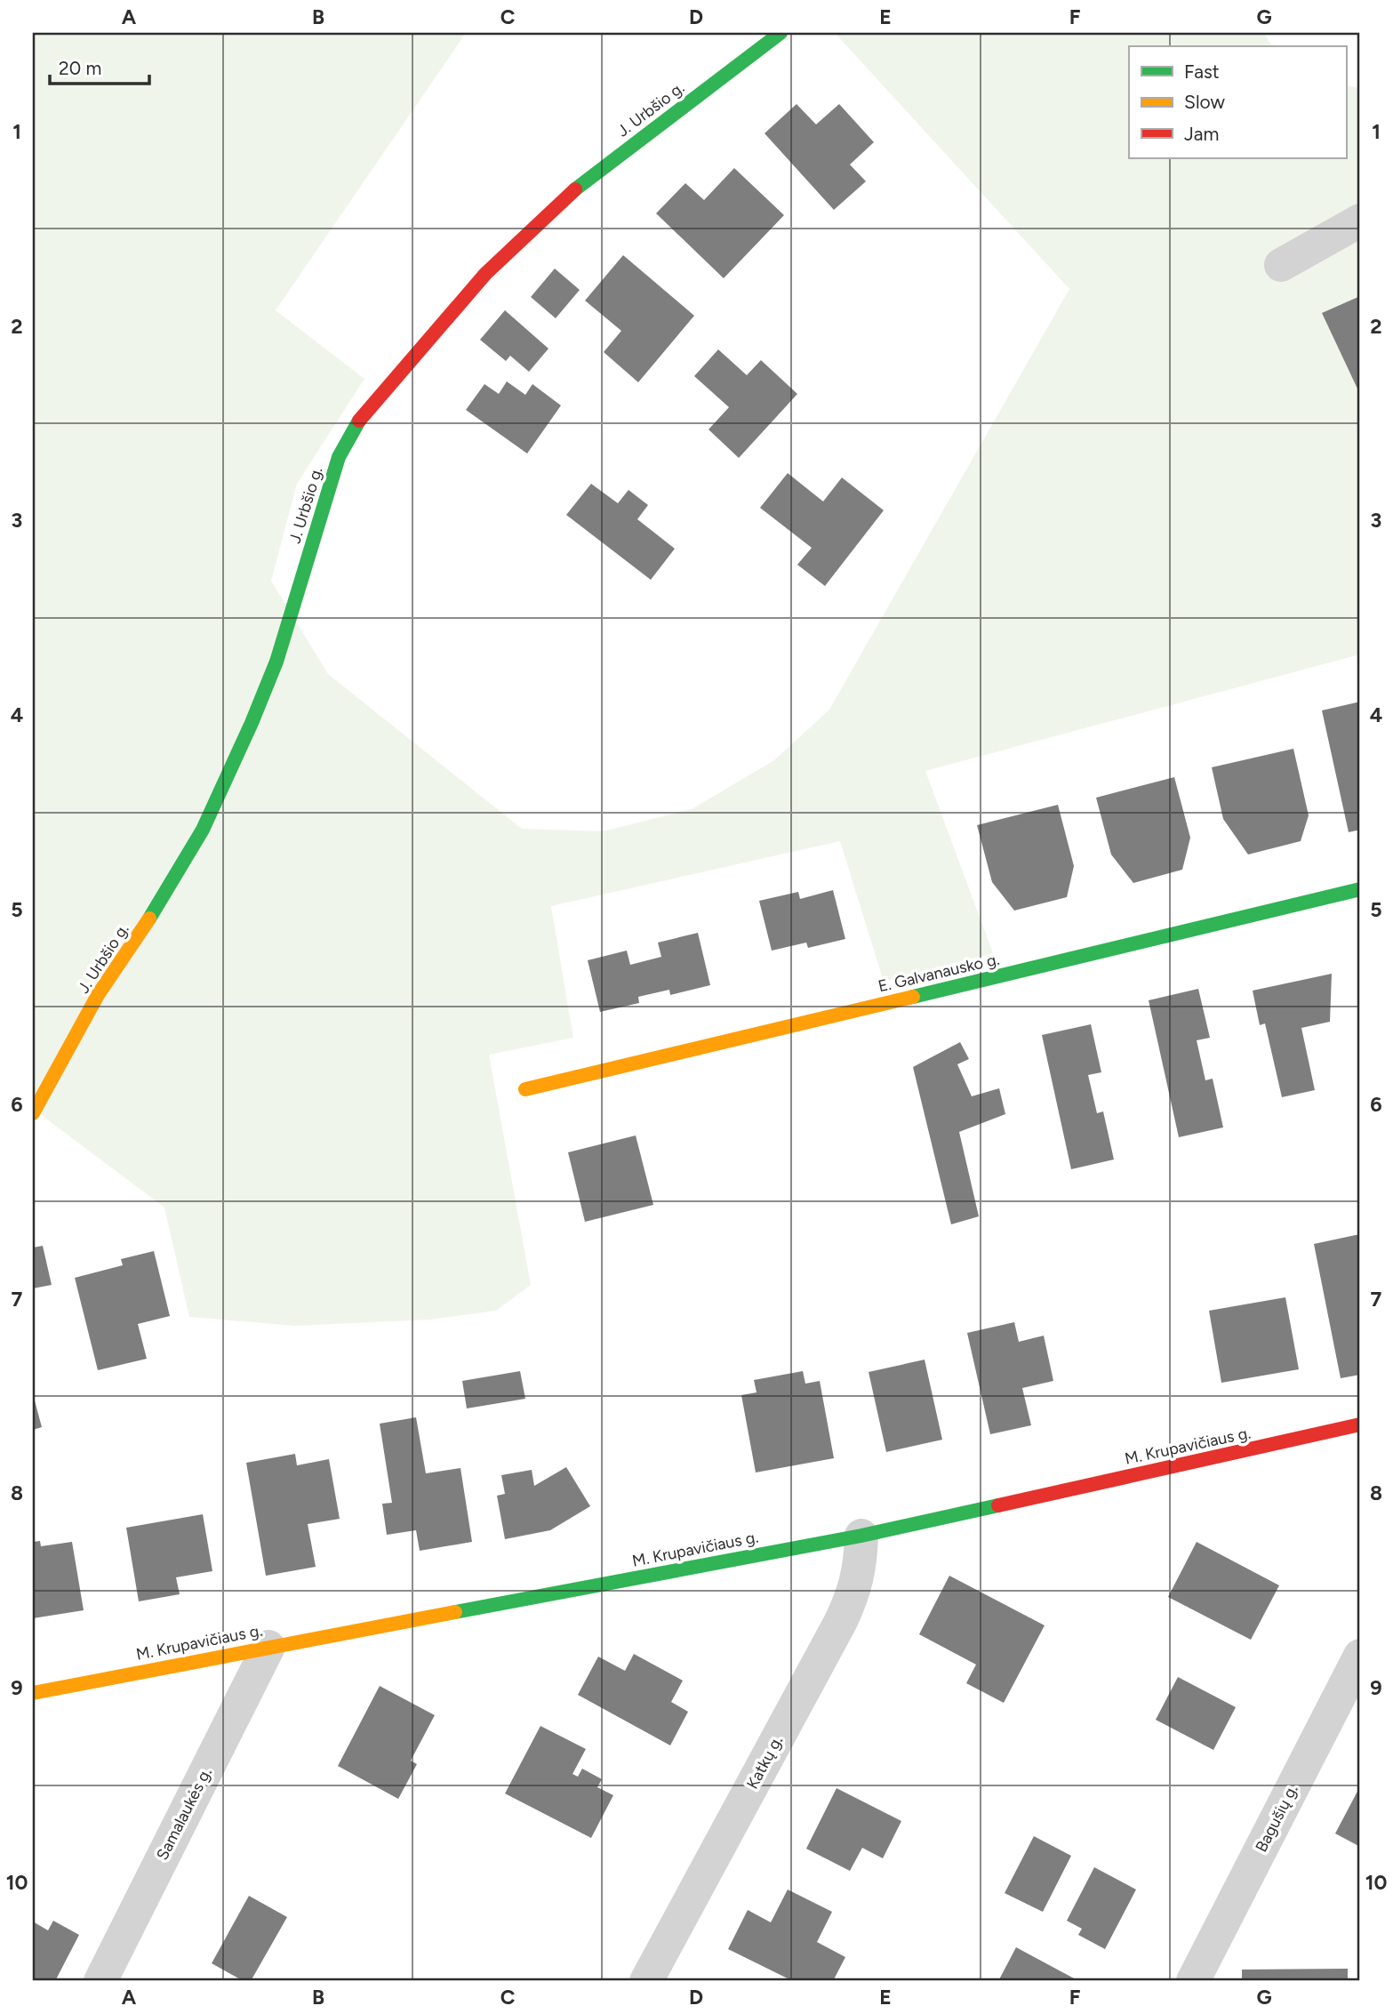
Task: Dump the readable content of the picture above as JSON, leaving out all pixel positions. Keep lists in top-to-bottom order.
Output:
{
  "streets": {
    "street": [
      "J. Urbšio g.",
      "E. Galvanausko g.",
      "M. Krupavičiaus g.",
      "Katkų g.",
      "Samalaukės g.",
      "Bagušių g."
    ]
  },
  "crossings": [
    ["M. Krupavičiaus g.", "Katkų g."],
    ["M. Krupavičiaus g.", "Samalaukės g."]
  ],
  "legend": ["Fast", "Slow", "Jam"],
  "scale_bar": "20 m",
  "grid": {
    "columns": [
      "A",
      "B",
      "C",
      "D",
      "E",
      "F",
      "G"
    ],
    "rows": [
      "1",
      "2",
      "3",
      "4",
      "5",
      "6",
      "7",
      "8",
      "9",
      "10"
    ]
  }
}
